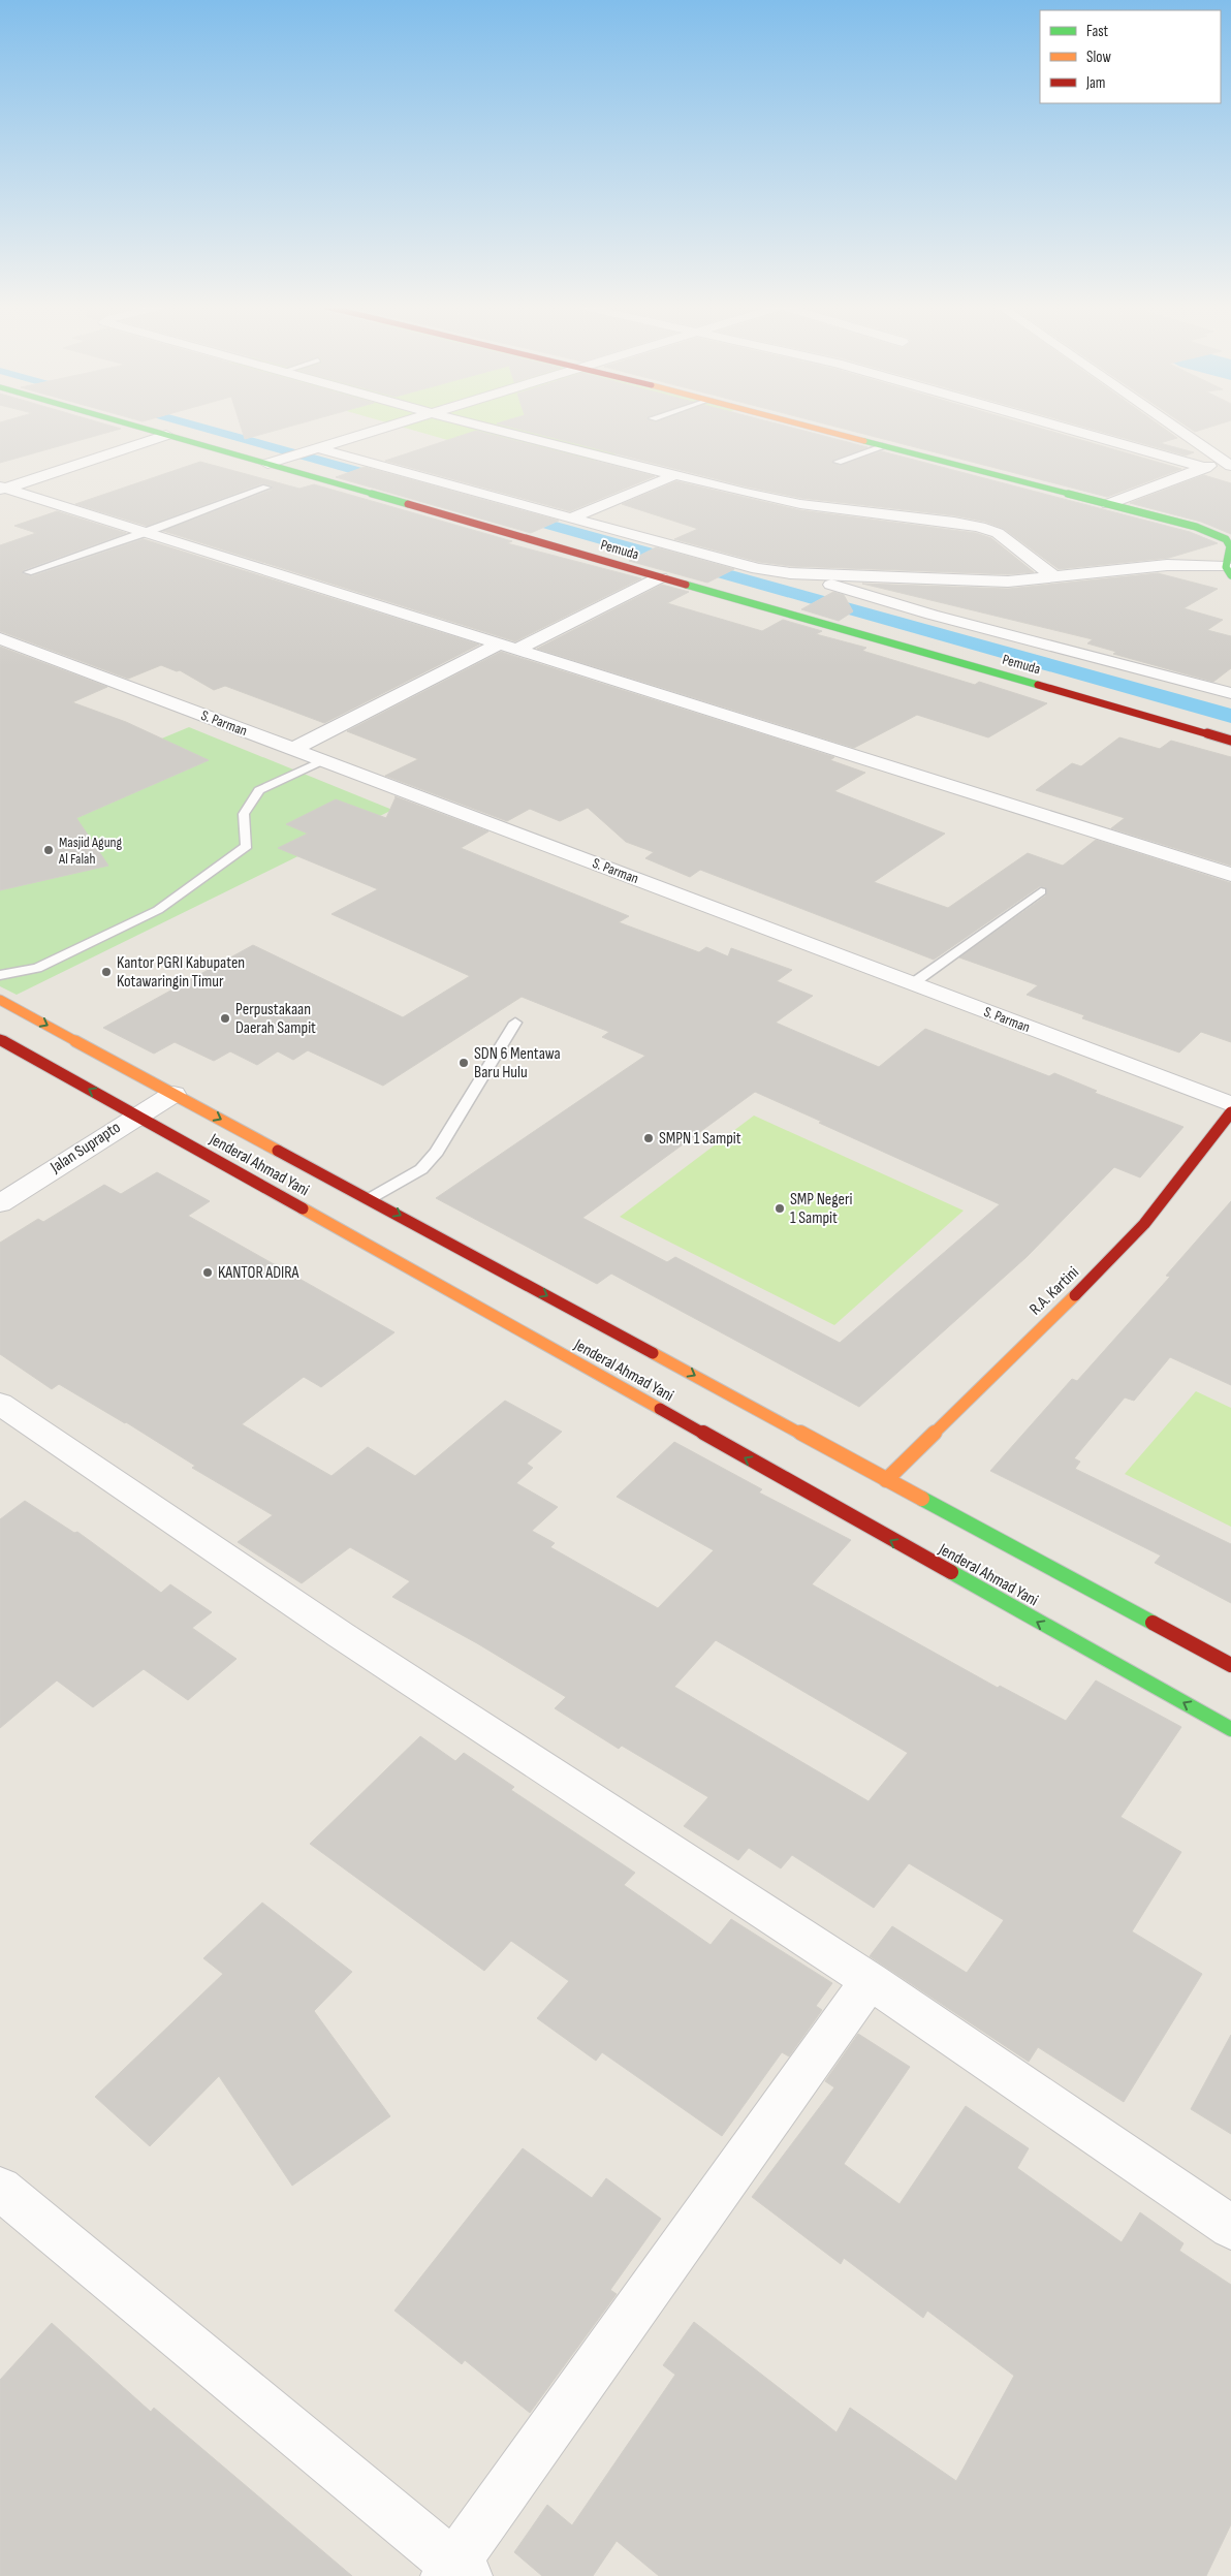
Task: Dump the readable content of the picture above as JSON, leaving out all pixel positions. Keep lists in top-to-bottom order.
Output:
{
  "streets": {
    "main road": ["Pemuda", "Jenderal Ahmad Yani", "R.A. Kartini"],
    "street": ["S. Parman", "Jalan Suprapto"]
  },
  "crossings": [
    ["Jalan Suprapto", "Jenderal Ahmad Yani"],
    ["Jenderal Ahmad Yani", "R.A. Kartini"]
  ],
  "places": [
    "Masjid Agung Al Falah",
    "Kantor PGRI Kabupaten Kotawaringin Timur",
    "Perpustakaan Daerah Sampit",
    "SDN 6 Mentawa Baru Hulu",
    "SMPN 1 Sampit",
    "SMP Negeri 1 Sampit",
    "KANTOR ADIRA"
  ],
  "legend": ["Fast", "Slow", "Jam"]
}
